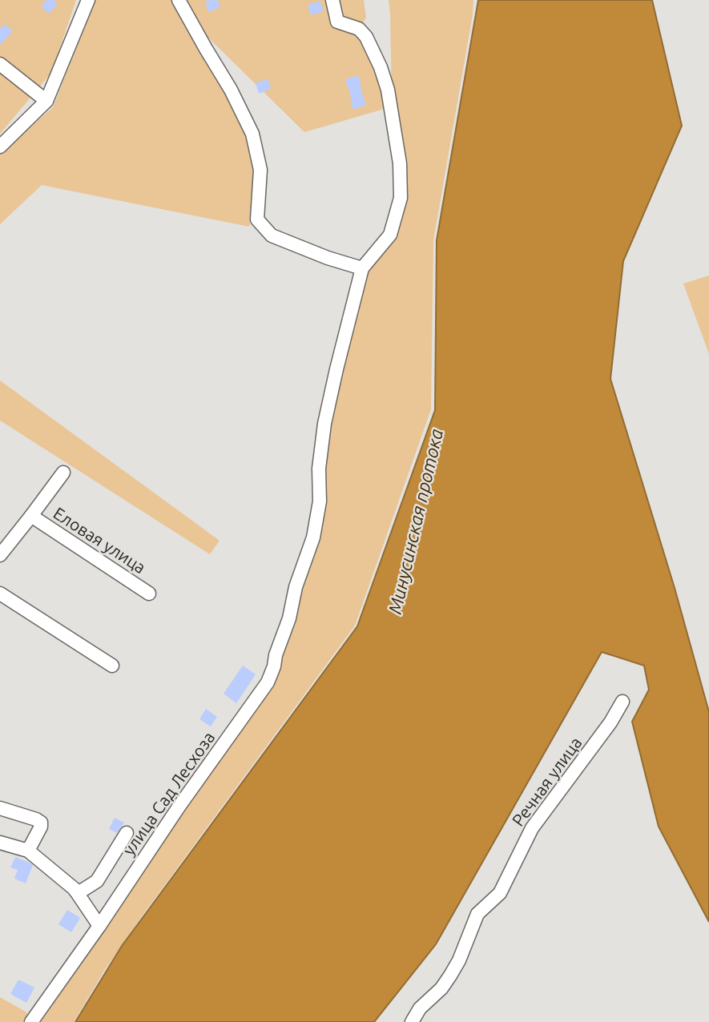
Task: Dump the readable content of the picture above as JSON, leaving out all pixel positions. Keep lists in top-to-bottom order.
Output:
{
  "streets": {
    "street": ["Еловая улица", "Речная улица", "улица Сад Лесхоза"]
  },
  "water": ["Минусинская протока"]
}
